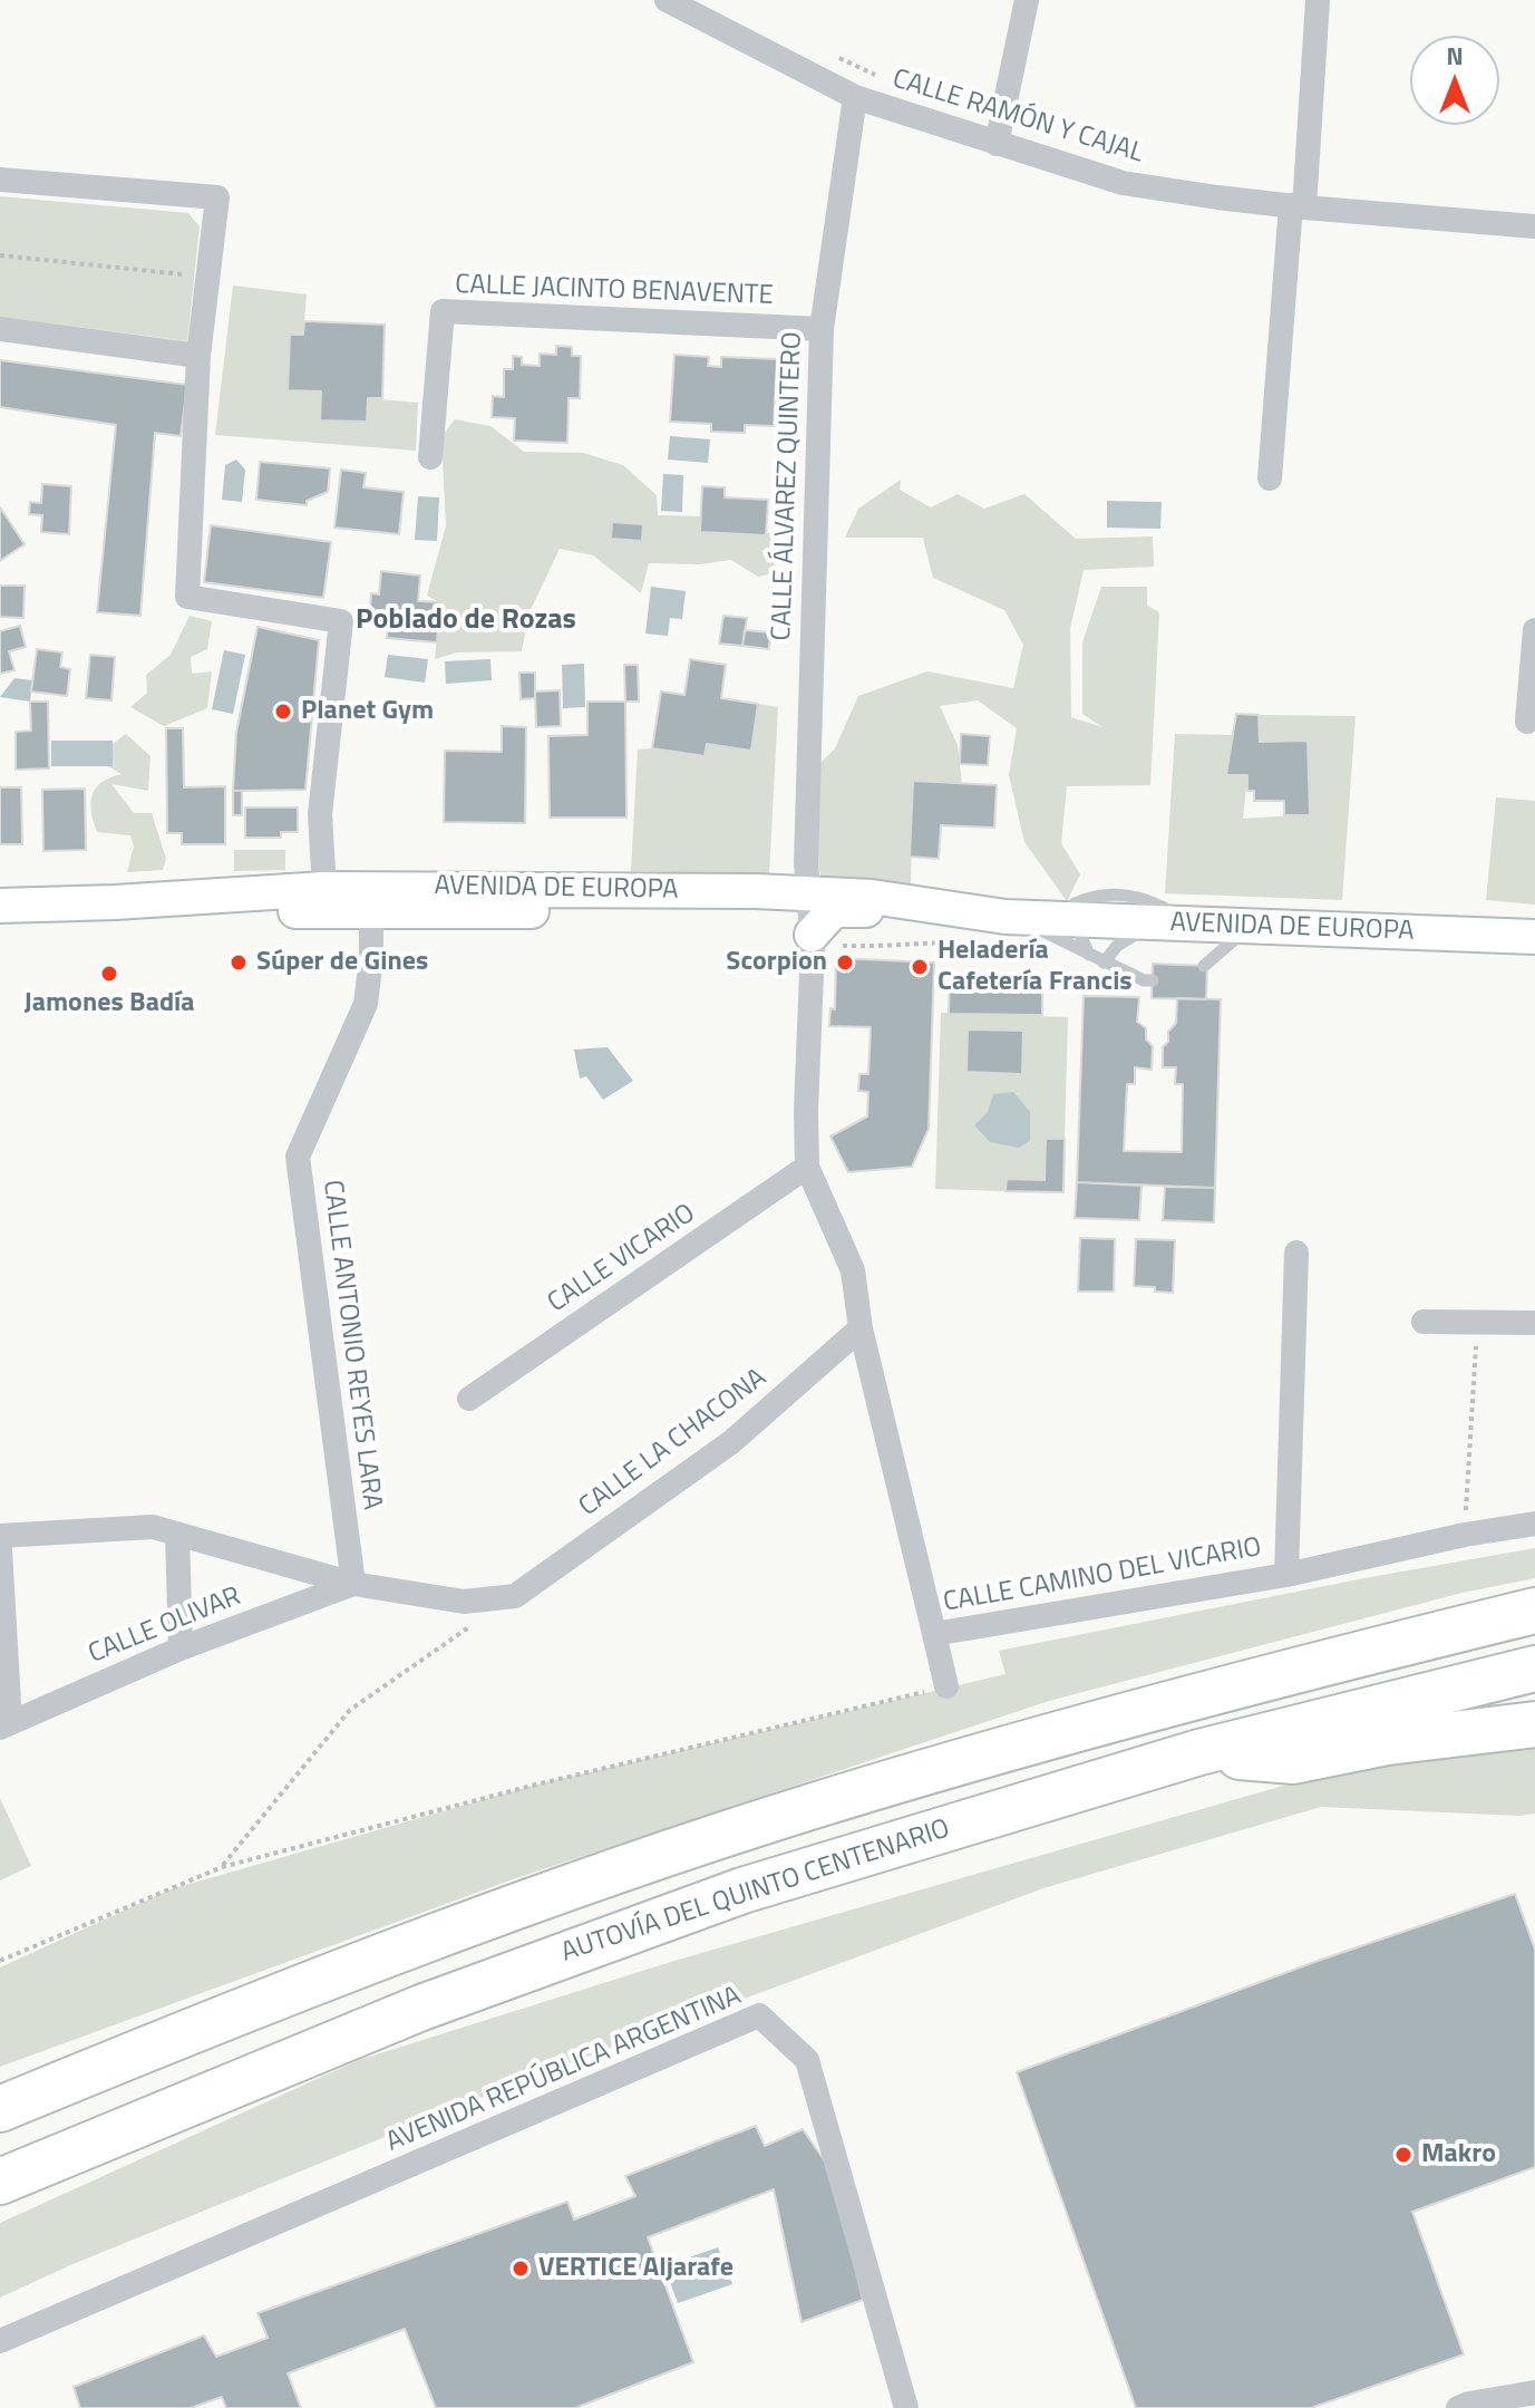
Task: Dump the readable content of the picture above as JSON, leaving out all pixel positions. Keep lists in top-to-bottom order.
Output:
{
  "streets": {
    "highway": ["AUTOVÍA DEL QUINTO CENTENARIO"],
    "main road": ["AVENIDA DE EUROPA"],
    "street": [
      "CALLE RAMÓN Y CAJAL",
      "CALLE JACINTO BENAVENTE",
      "CALLE ÁLVAREZ QUINTERO",
      "CALLE VICARIO",
      "CALLE ANTONIO REYES LARA",
      "CALLE LA CHACONA",
      "CALLE CAMINO DEL VICARIO",
      "CALLE OLIVAR",
      "AVENIDA REPÚBLICA ARGENTINA"
    ]
  },
  "crossings": [
    ["CALLE RAMÓN Y CAJAL", "CALLE ÁLVAREZ QUINTERO"],
    ["CALLE JACINTO BENAVENTE", "CALLE ÁLVAREZ QUINTERO"],
    ["CALLE ÁLVAREZ QUINTERO", "AVENIDA DE EUROPA"],
    ["CALLE ÁLVAREZ QUINTERO", "CALLE VICARIO"],
    ["CALLE ÁLVAREZ QUINTERO", "CALLE CAMINO DEL VICARIO"],
    ["AVENIDA DE EUROPA", "CALLE ANTONIO REYES LARA"],
    ["CALLE VICARIO", "CALLE CAMINO DEL VICARIO"],
    ["CALLE ANTONIO REYES LARA", "CALLE LA CHACONA"],
    ["CALLE ANTONIO REYES LARA", "CALLE OLIVAR"],
    ["CALLE LA CHACONA", "CALLE CAMINO DEL VICARIO"],
    ["CALLE LA CHACONA", "CALLE OLIVAR"]
  ],
  "districts": ["Poblado de Rozas"],
  "places": [
    "Planet Gym",
    "Súper de Gines",
    "Scorpion",
    "Heladería Cafetería Francis",
    "Jamones Badía",
    "Makro",
    "VERTICE Aljarafe"
  ],
  "north": "top"
}
